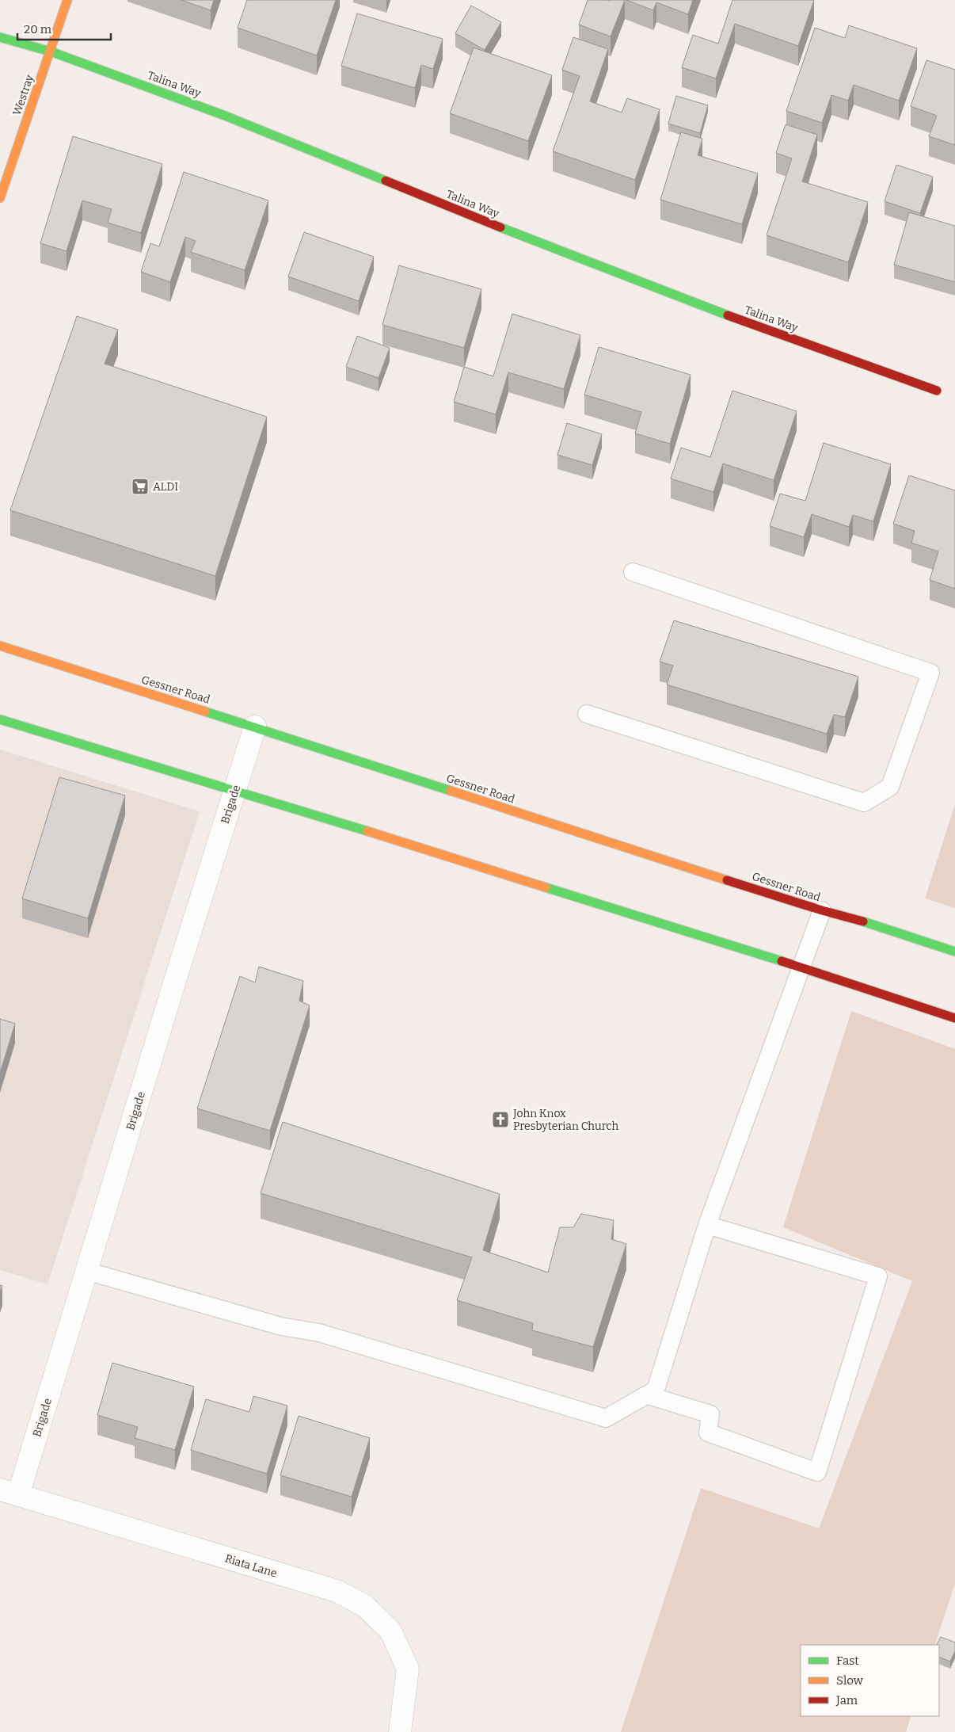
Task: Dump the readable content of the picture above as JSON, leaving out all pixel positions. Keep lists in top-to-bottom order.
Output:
{
  "streets": {
    "main road": ["Talina Way", "Westray", "Gessner Road"],
    "street": ["Brigade", "Riata Lane"]
  },
  "crossings": [
    ["Talina Way", "Westray"],
    ["Gessner Road", "Brigade"],
    ["Brigade", "Riata Lane"]
  ],
  "places": {
    "supermarket": ["ALDI"],
    "church": ["John Knox Presbyterian Church"]
  },
  "legend": ["Fast", "Slow", "Jam"],
  "scale_bar": "20 m"
}
